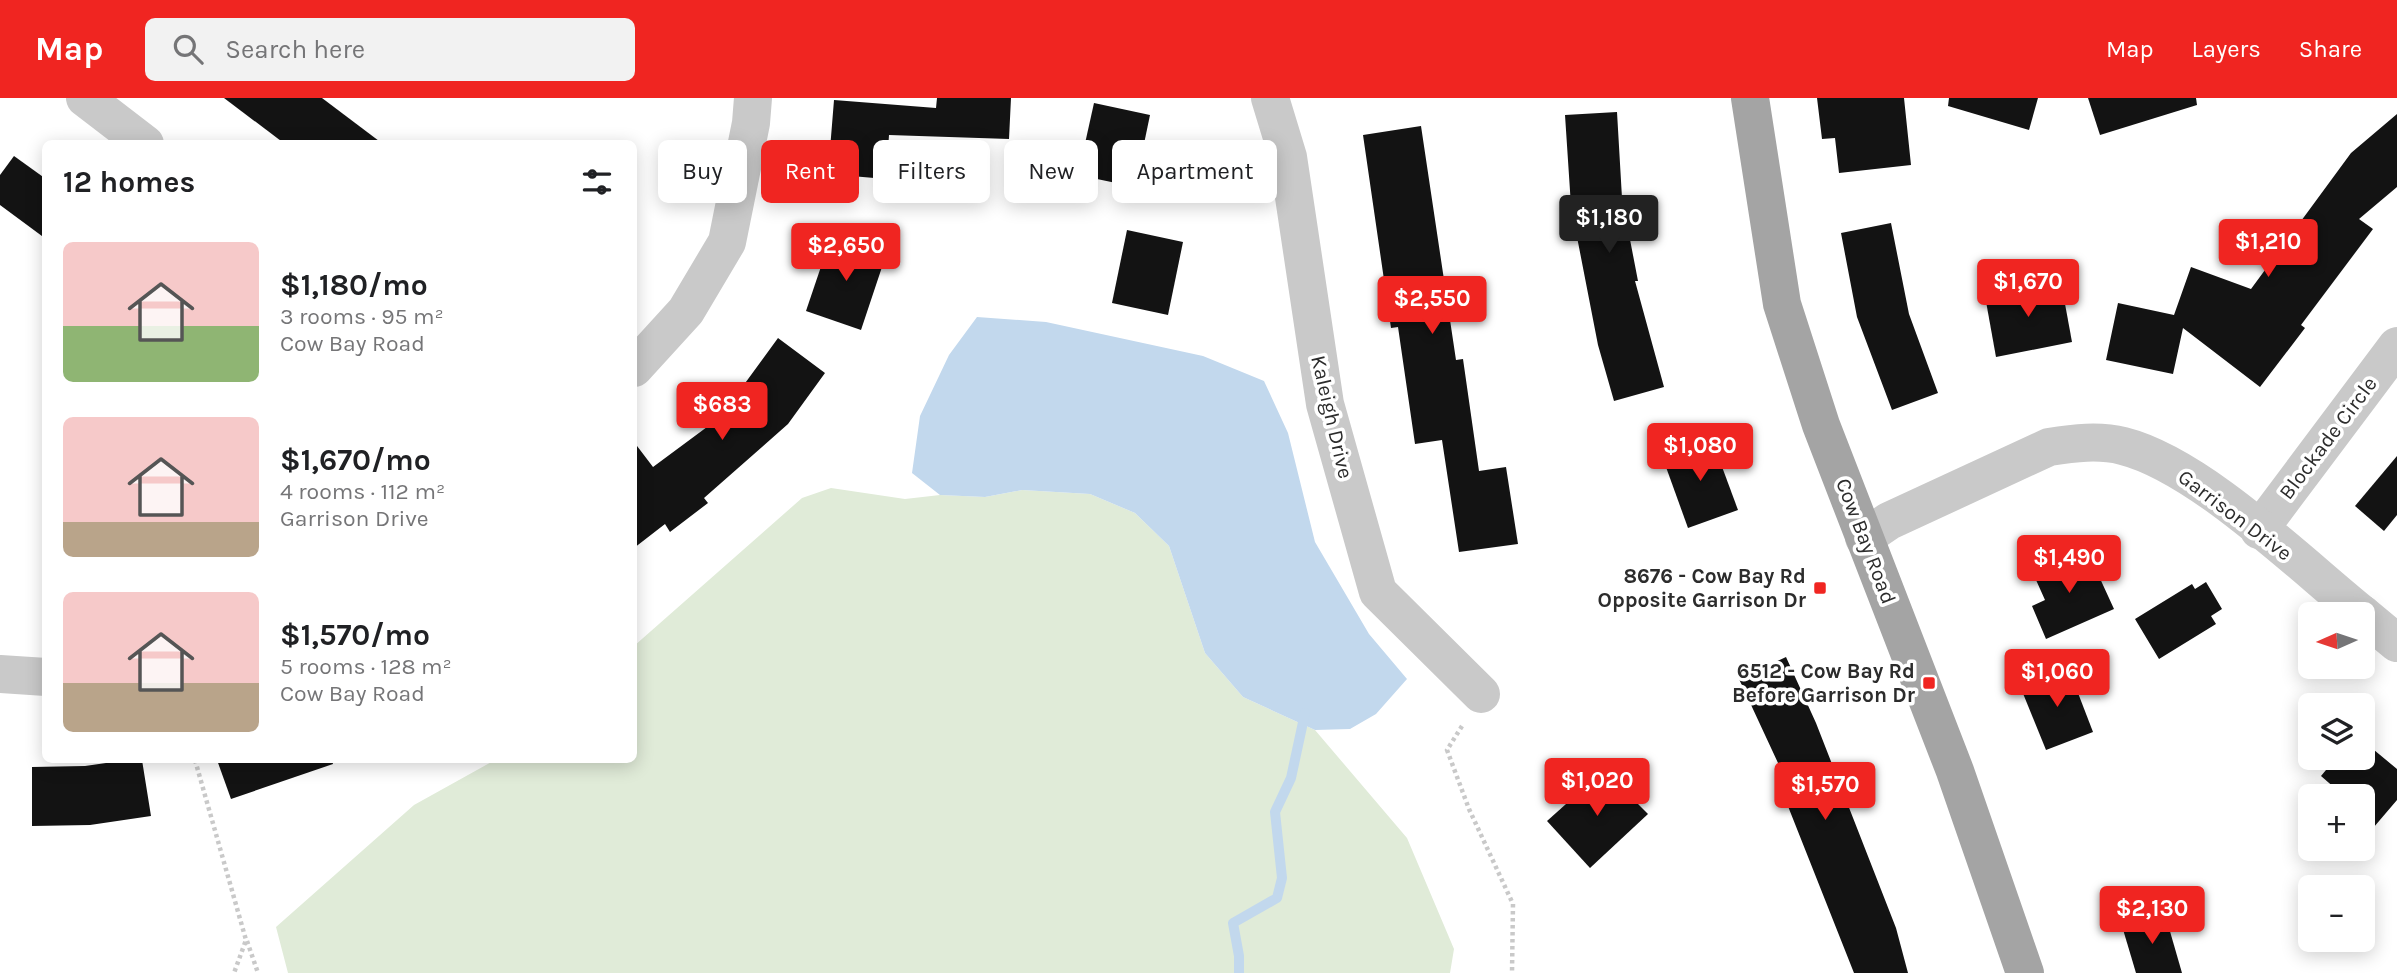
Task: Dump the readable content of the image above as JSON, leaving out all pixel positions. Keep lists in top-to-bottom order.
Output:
{
  "streets": {
    "main road": ["Cow Bay Road"],
    "street": ["Kaleigh Drive", "Blockade Circle", "Garrison Drive"]
  },
  "crossings": [
    ["Blockade Circle", "Garrison Drive"],
    ["Garrison Drive", "Cow Bay Road"]
  ],
  "places": {
    "transit": ["8676 - Cow Bay Rd Opposite Garrison Dr", "6512 - Cow Bay Rd Before Garrison Dr"]
  },
  "north": "left",
  "page": {
    "header": "Map",
    "search": "Search here",
    "nav": ["Map", "Layers", "Share"],
    "chip": [
      "Buy",
      "Rent",
      "Filters",
      "New",
      "Apartment"
    ],
    "heading": "12 homes",
    "price": [
      "$1,180",
      "$1,210",
      "$2,650",
      "$1,670",
      "$2,550",
      "$683",
      "$1,080",
      "$1,490",
      "$1,060",
      "$1,020",
      "$1,570",
      "$2,130"
    ],
    "list": [
      {
        "name": "$1,180/mo",
        "note": "3 rooms · 95 m² · Cow Bay Road"
      },
      {
        "name": "$1,670/mo",
        "note": "4 rooms · 112 m² · Garrison Drive"
      },
      {
        "name": "$1,570/mo",
        "note": "5 rooms · 128 m² · Cow Bay Road"
      }
    ],
    "map_buttons": ["+", "−"]
  }
}
